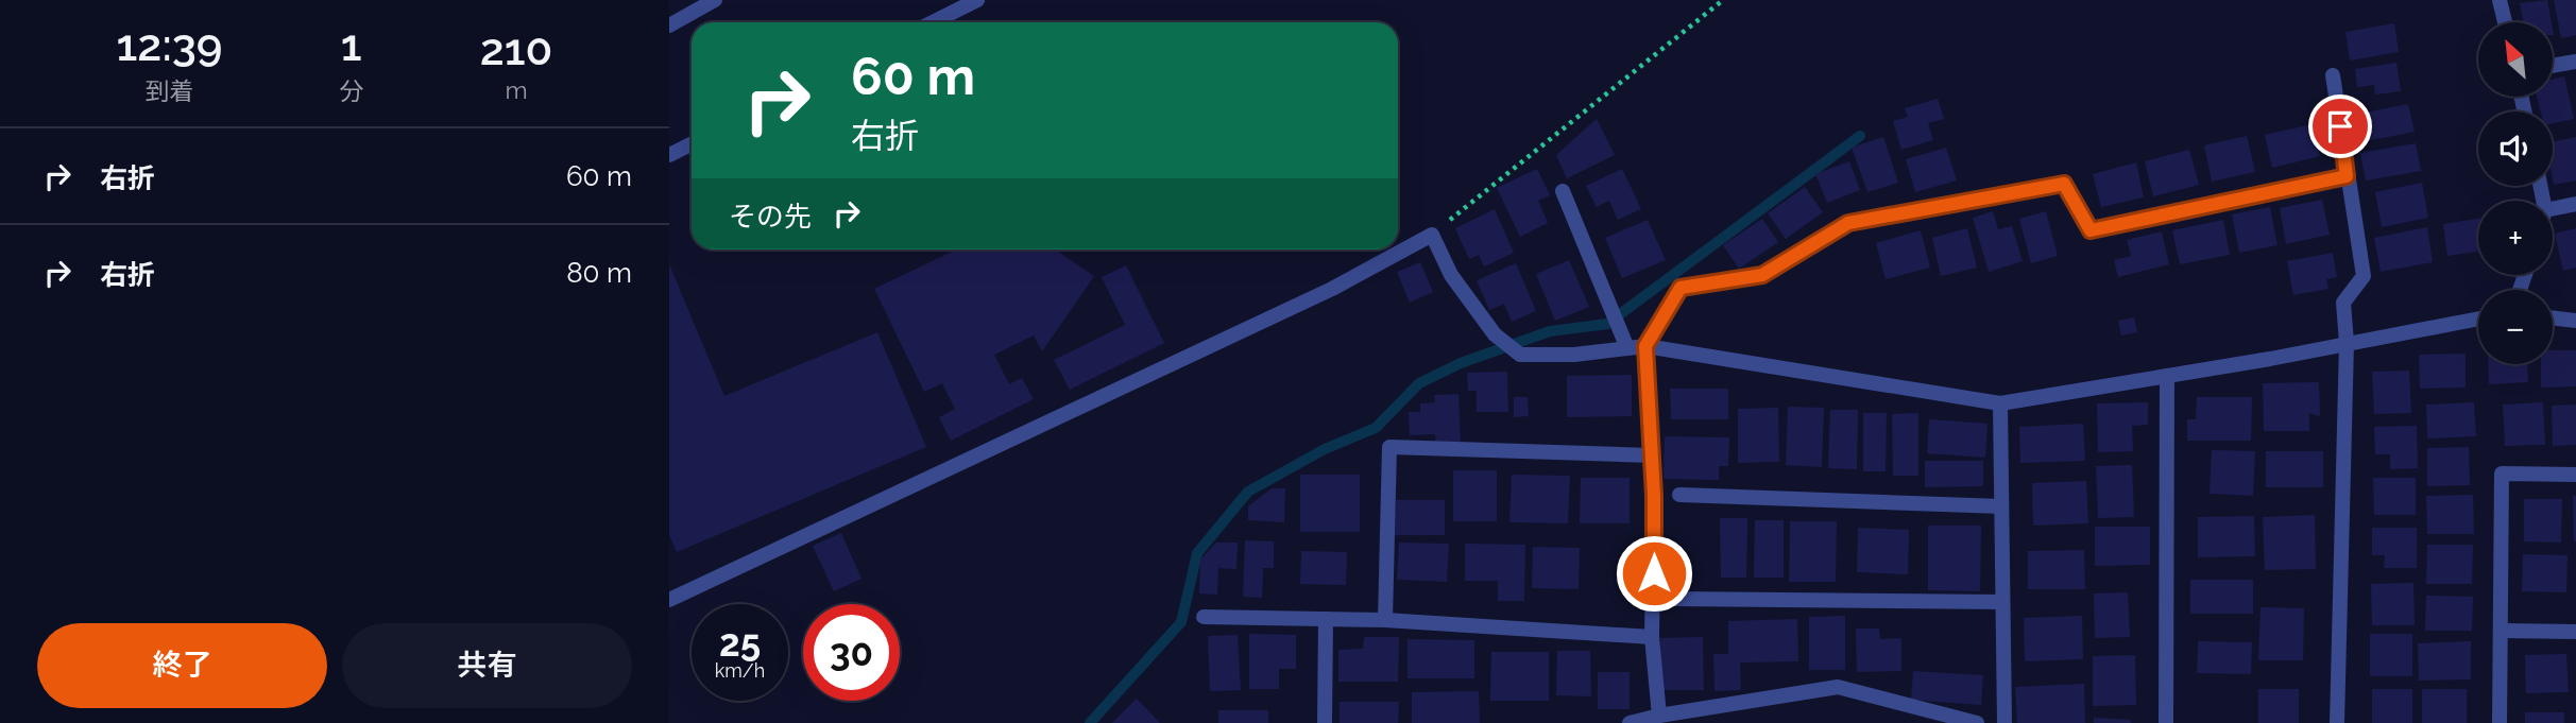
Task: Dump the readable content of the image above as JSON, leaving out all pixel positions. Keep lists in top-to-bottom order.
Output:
{
  "north": "top left",
  "page": {
    "eta": [
      "12:39",
      "到着",
      "1",
      "分",
      "210",
      "m"
    ],
    "map_buttons": ["+", "−"],
    "turn": ["60 m", "右折"],
    "list": [
      {
        "name": "右折",
        "value": "60 m"
      },
      {
        "name": "右折",
        "value": "80 m"
      }
    ],
    "then": "その先",
    "speed": "25 km/h",
    "limit": "30",
    "buttons": ["終了", "共有"]
  }
}
